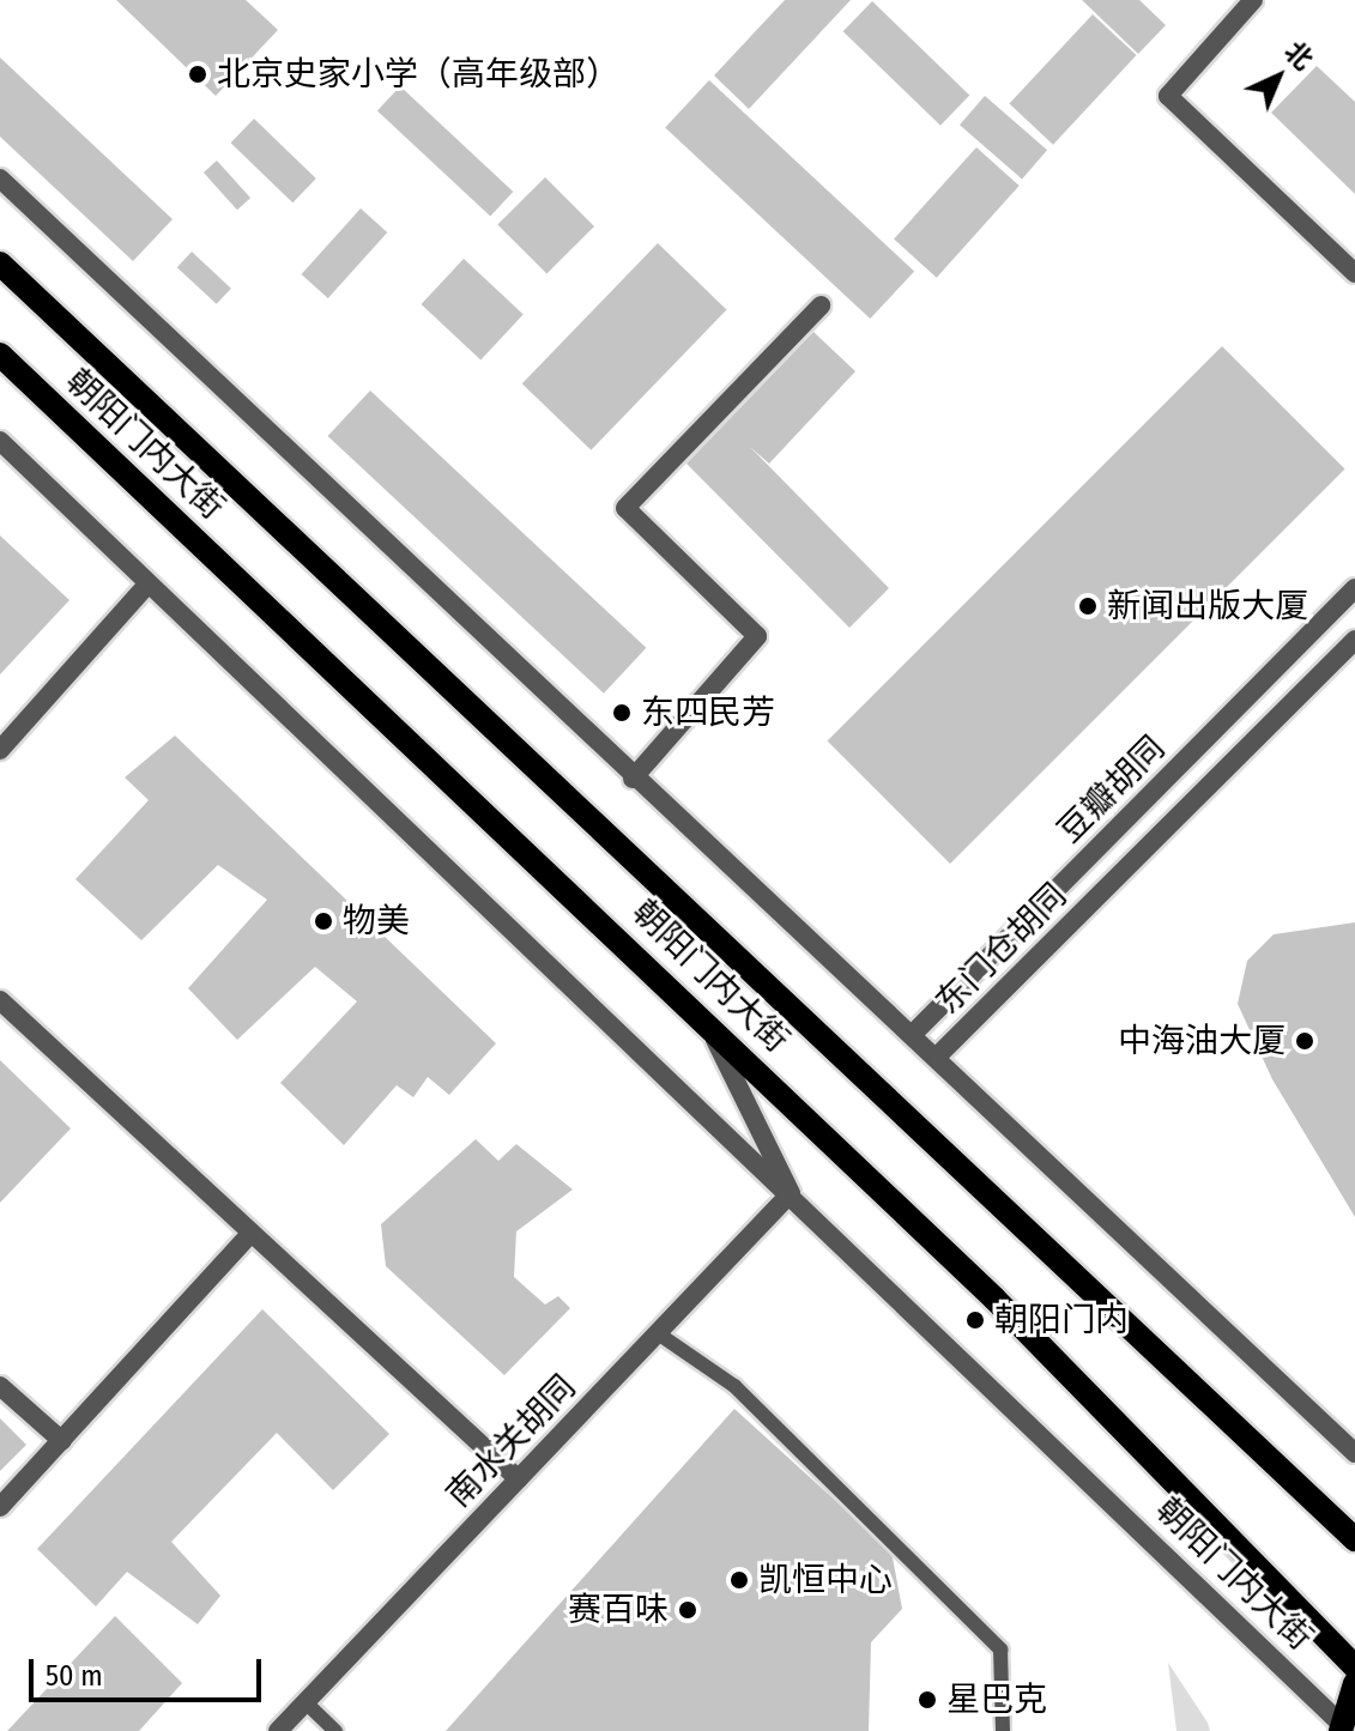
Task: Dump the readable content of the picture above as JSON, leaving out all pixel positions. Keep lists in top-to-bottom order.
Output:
{
  "streets": {
    "main road": ["朝阳门内大街"],
    "street": ["豆瓣胡同", "东门仓胡同", "南水关胡同"]
  },
  "crossings": [
    ["朝阳门内大街", "南水关胡同"]
  ],
  "places": [
    "北京史家小学（高年级部）",
    "新闻出版大厦",
    "东四民芳",
    "物美",
    "中海油大厦",
    "朝阳门内",
    "凯恒中心",
    "赛百味",
    "星巴克"
  ],
  "scale_bar": "50 m",
  "north": "top right"
}
